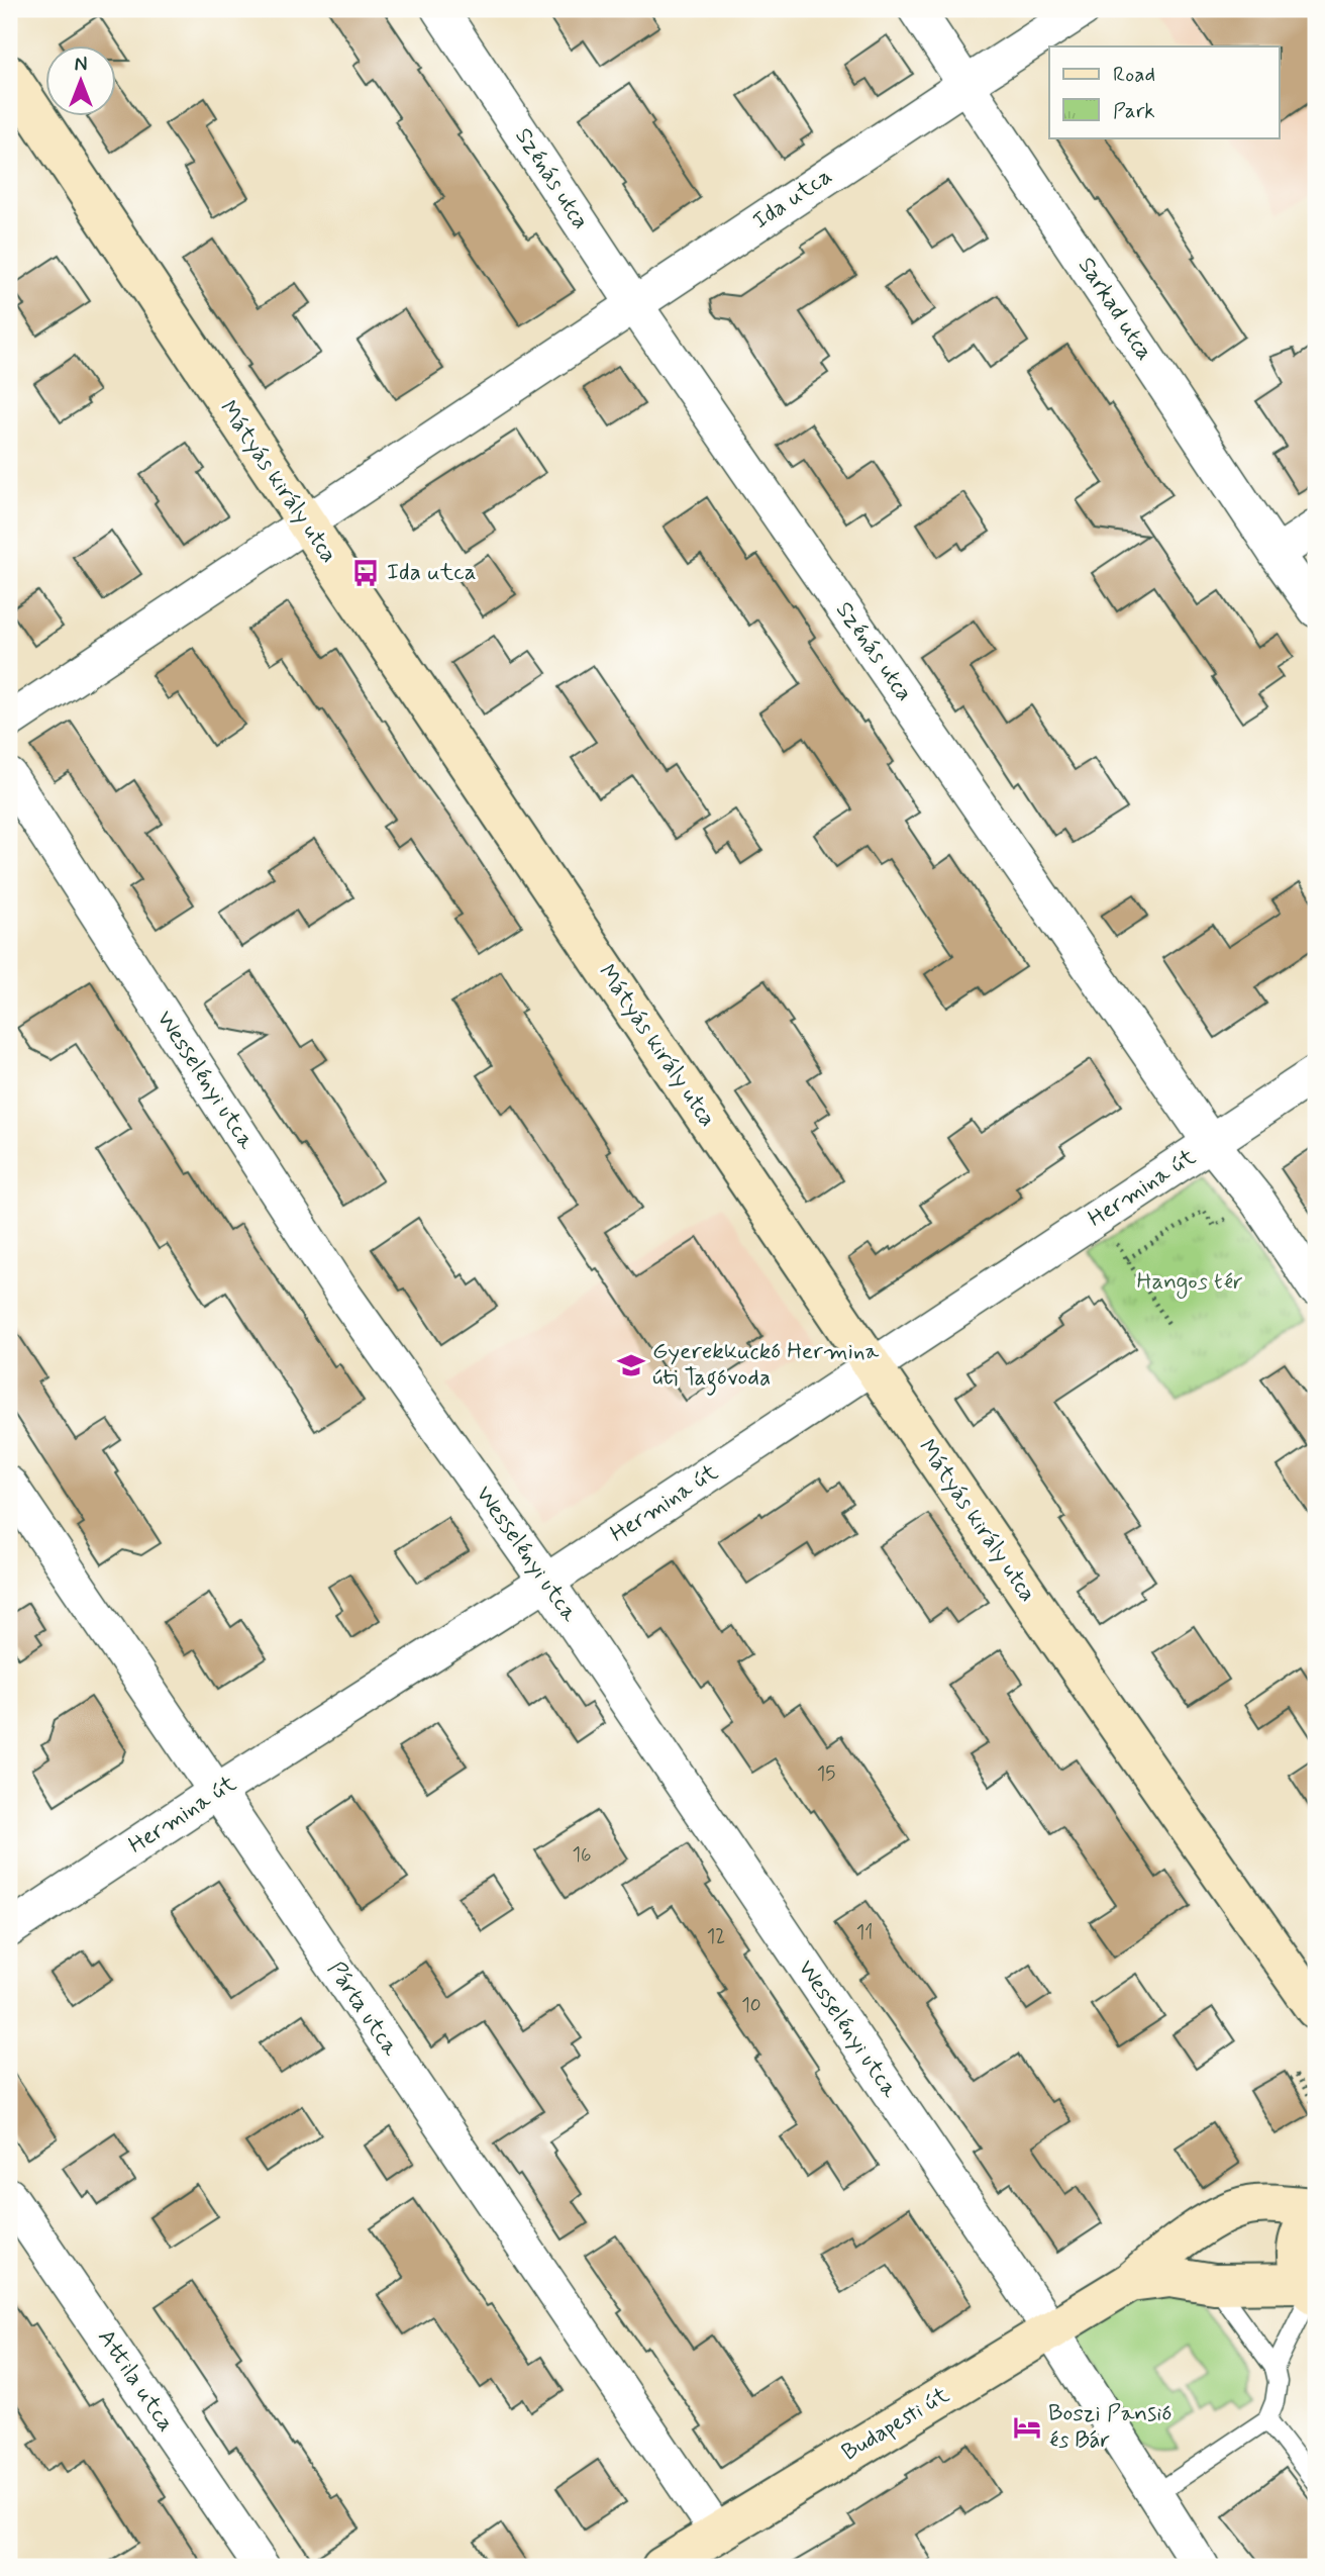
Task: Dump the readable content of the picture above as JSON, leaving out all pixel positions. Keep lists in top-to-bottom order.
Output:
{
  "streets": {
    "street": [
      "Szénás utca",
      "Ida utca",
      "Sarkad utca",
      "Mátyás király utca",
      "Wesselényi utca",
      "Hermina út",
      "Párta utca",
      "Attila utca",
      "Budapesti út"
    ]
  },
  "crossings": [
    ["Szénás utca", "Ida utca"],
    ["Szénás utca", "Hermina út"],
    ["Ida utca", "Sarkad utca"],
    ["Ida utca", "Mátyás király utca"],
    ["Mátyás király utca", "Hermina út"],
    ["Wesselényi utca", "Hermina út"],
    ["Wesselényi utca", "Budapesti út"],
    ["Hermina út", "Párta utca"],
    ["Párta utca", "Budapesti út"]
  ],
  "parks": ["Hangos tér"],
  "places": {
    "bus stop": ["Ida utca"],
    "school or university": ["Gyerekkuckó Hermina úti Tagóvoda"],
    "hotel": ["Boszi Pansió és Bár"]
  },
  "house_numbers": [
    "15",
    "16",
    "11",
    "12",
    "10"
  ],
  "legend": ["Road", "Park"],
  "north": "top"
}
